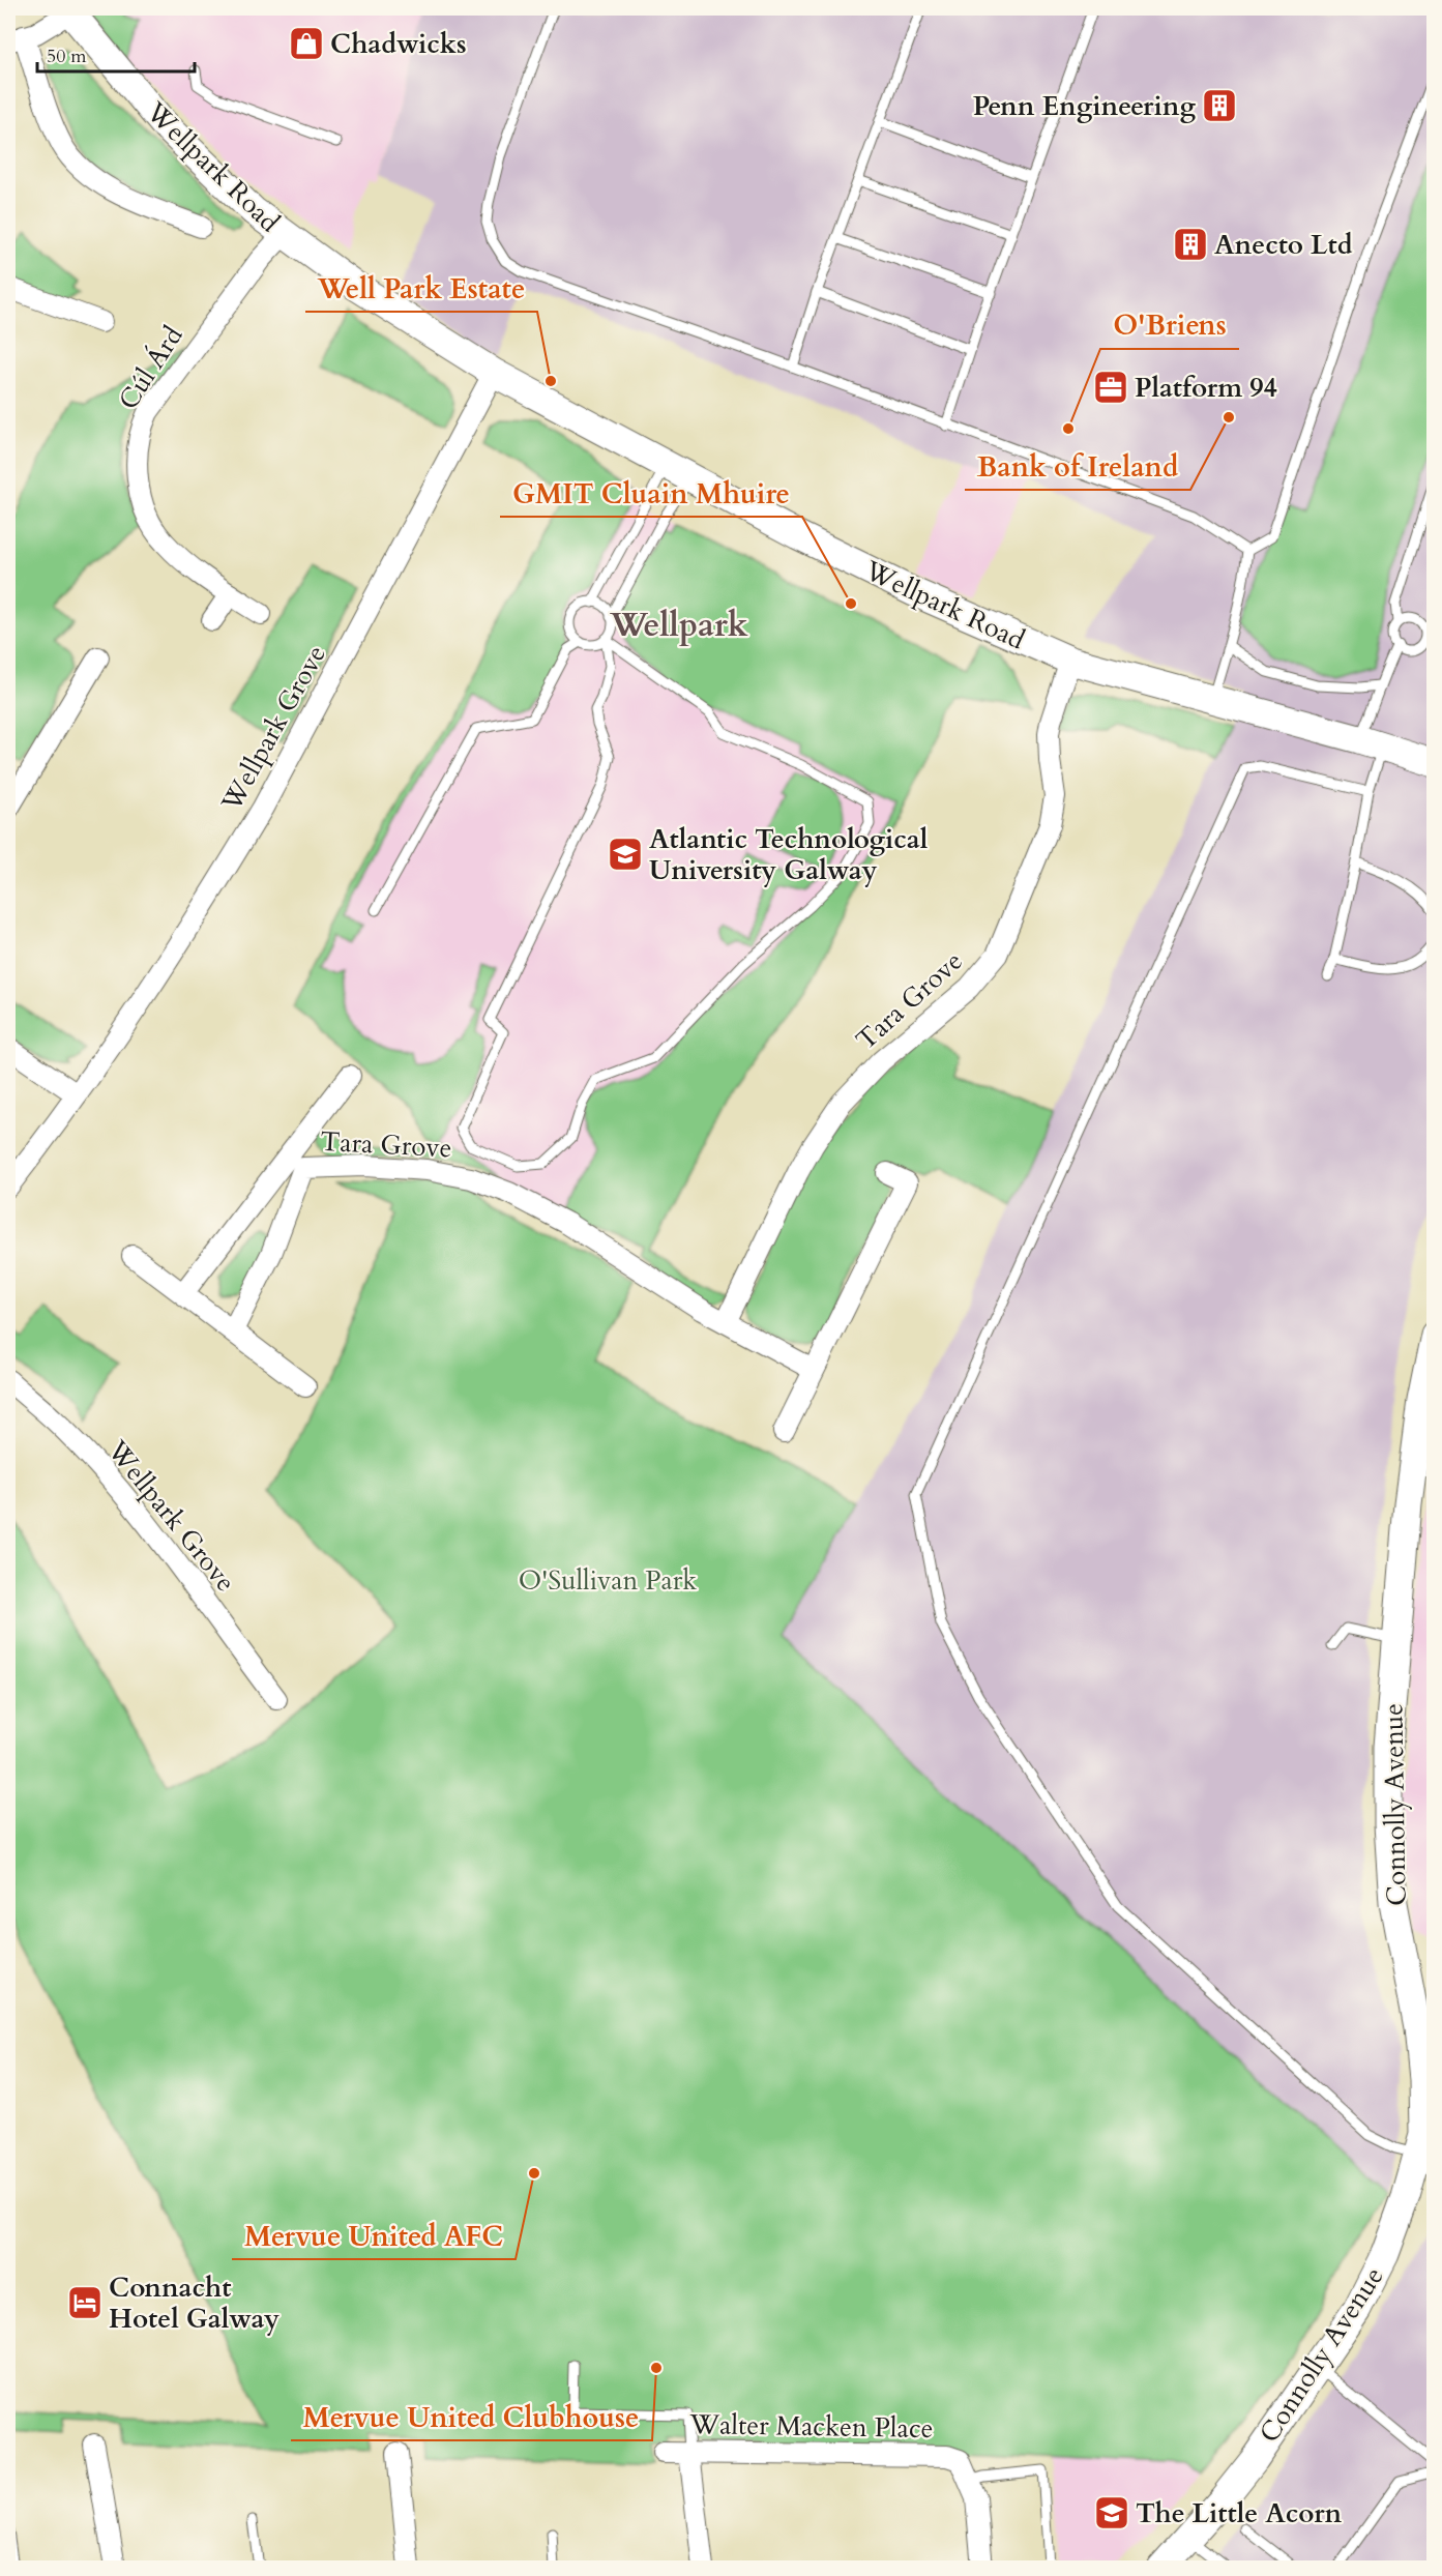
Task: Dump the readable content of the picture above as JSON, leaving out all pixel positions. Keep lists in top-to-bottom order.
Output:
{
  "streets": {
    "main road": ["Wellpark Road", "Connolly Avenue"],
    "street": [
      "Cúl Árd",
      "Wellpark Grove",
      "Tara Grove",
      "Walter Macken Place"
    ]
  },
  "crossings": [
    ["Wellpark Road", "Cúl Árd"],
    ["Wellpark Road", "Wellpark Grove"],
    ["Wellpark Road", "Tara Grove"]
  ],
  "districts": ["Wellpark"],
  "parks": ["O'Sullivan Park"],
  "places": {
    "shop": ["Chadwicks"],
    "building": ["Penn Engineering", "Anecto Ltd"],
    "other": [
      "Well Park Estate",
      "Bank of Ireland",
      "O'Briens",
      "GMIT Cluain Mhuire",
      "Mervue United AFC",
      "Mervue United Clubhouse"
    ],
    "office": ["Platform 94"],
    "school or university": ["Atlantic Technological University Galway", "The Little Acorn"],
    "hotel": ["Connacht Hotel Galway"]
  },
  "scale_bar": "50 m"
}
